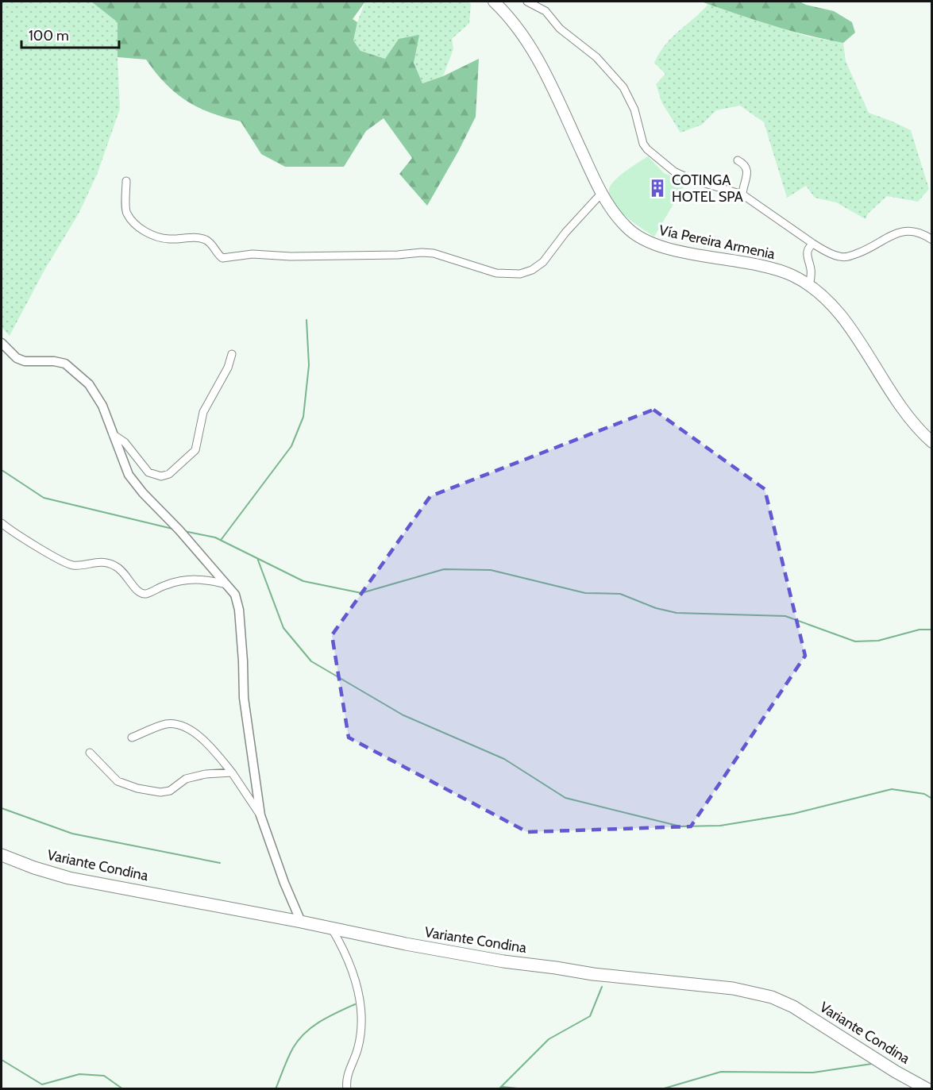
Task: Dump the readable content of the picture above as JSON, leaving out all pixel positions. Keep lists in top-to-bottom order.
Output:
{
  "streets": {
    "highway": ["Variante Condina"],
    "main road": ["Vía Pereira Armenia"]
  },
  "places": {
    "building": ["COTINGA HOTEL SPA"]
  },
  "scale_bar": "100 m"
}
